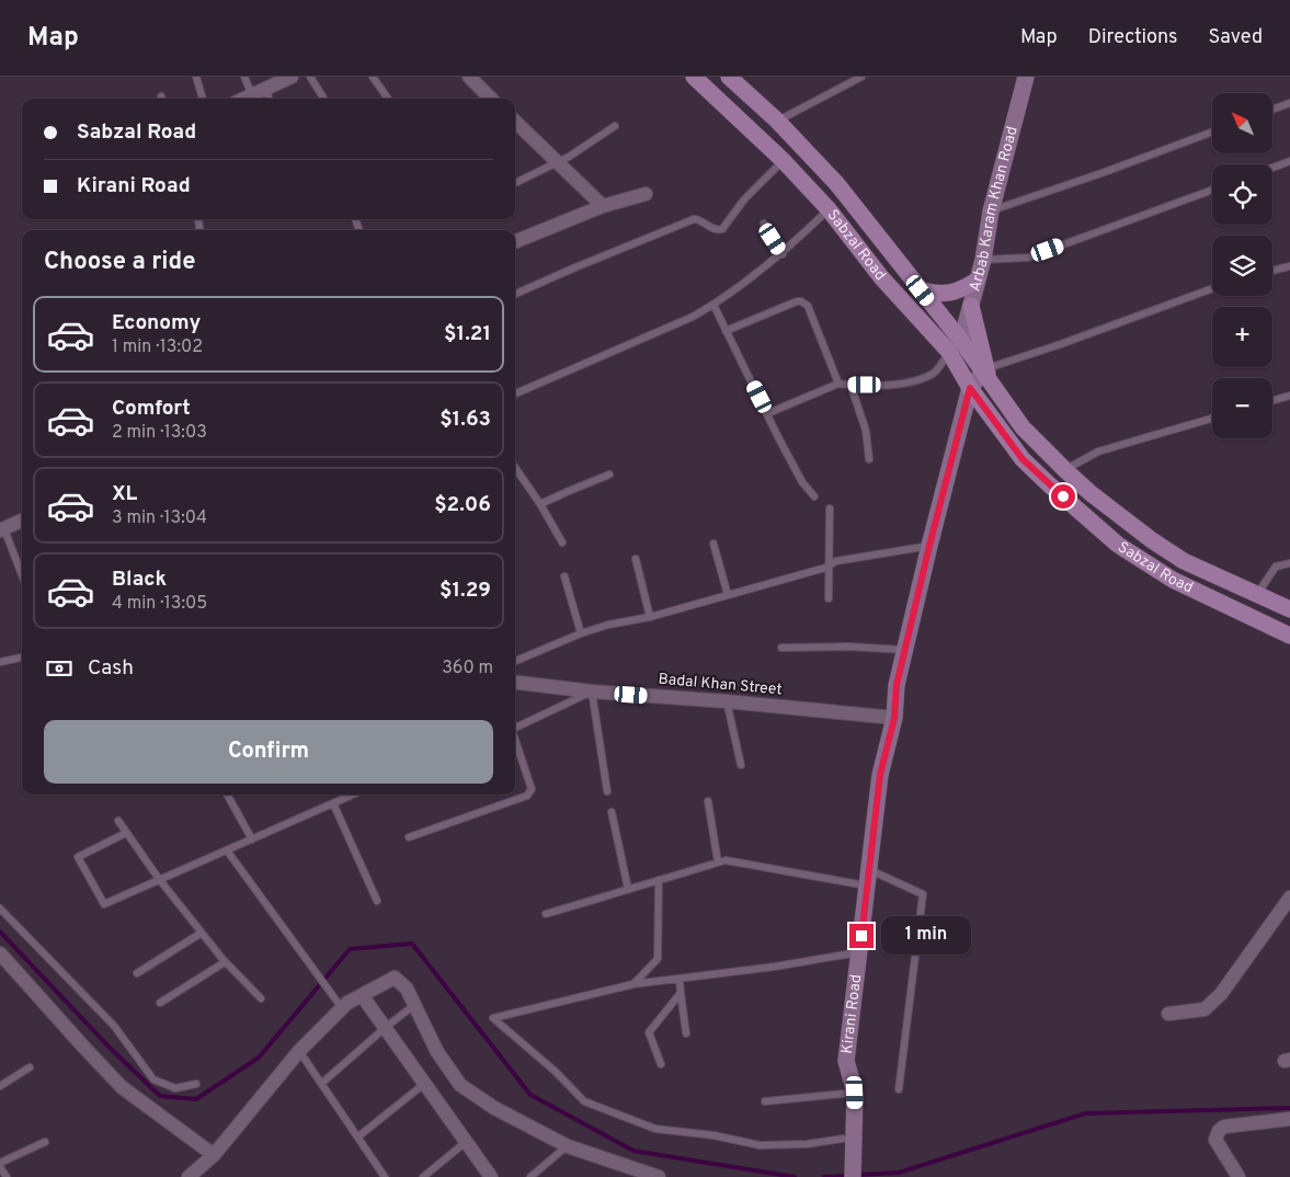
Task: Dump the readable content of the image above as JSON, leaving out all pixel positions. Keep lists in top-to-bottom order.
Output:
{
  "streets": {
    "main road": ["Arbab Karam Khan Road", "Sabzal Road", "Kirani Road"],
    "street": ["Badal Khan Street"]
  },
  "crossings": [
    ["Arbab Karam Khan Road", "Sabzal Road"],
    ["Sabzal Road", "Kirani Road"],
    ["Badal Khan Street", "Kirani Road"]
  ],
  "north": "top left",
  "page": {
    "header": "Map",
    "nav": ["Map", "Directions", "Saved"],
    "map_buttons": ["+", "−"],
    "banner": ["Sabzal Road", "Kirani Road"],
    "heading": "Choose a ride",
    "list": [
      {
        "name": "Economy",
        "note": "1 min · 13:02",
        "value": "$1.21"
      },
      {
        "name": "Comfort",
        "note": "2 min · 13:03",
        "value": "$1.63"
      },
      {
        "name": "XL",
        "note": "3 min · 13:04",
        "value": "$2.06"
      },
      {
        "name": "Black",
        "note": "4 min · 13:05",
        "value": "$1.29"
      }
    ],
    "pay": ["Cash", "360 m"],
    "buttons": "Confirm",
    "bubble": "1 min"
  }
}
